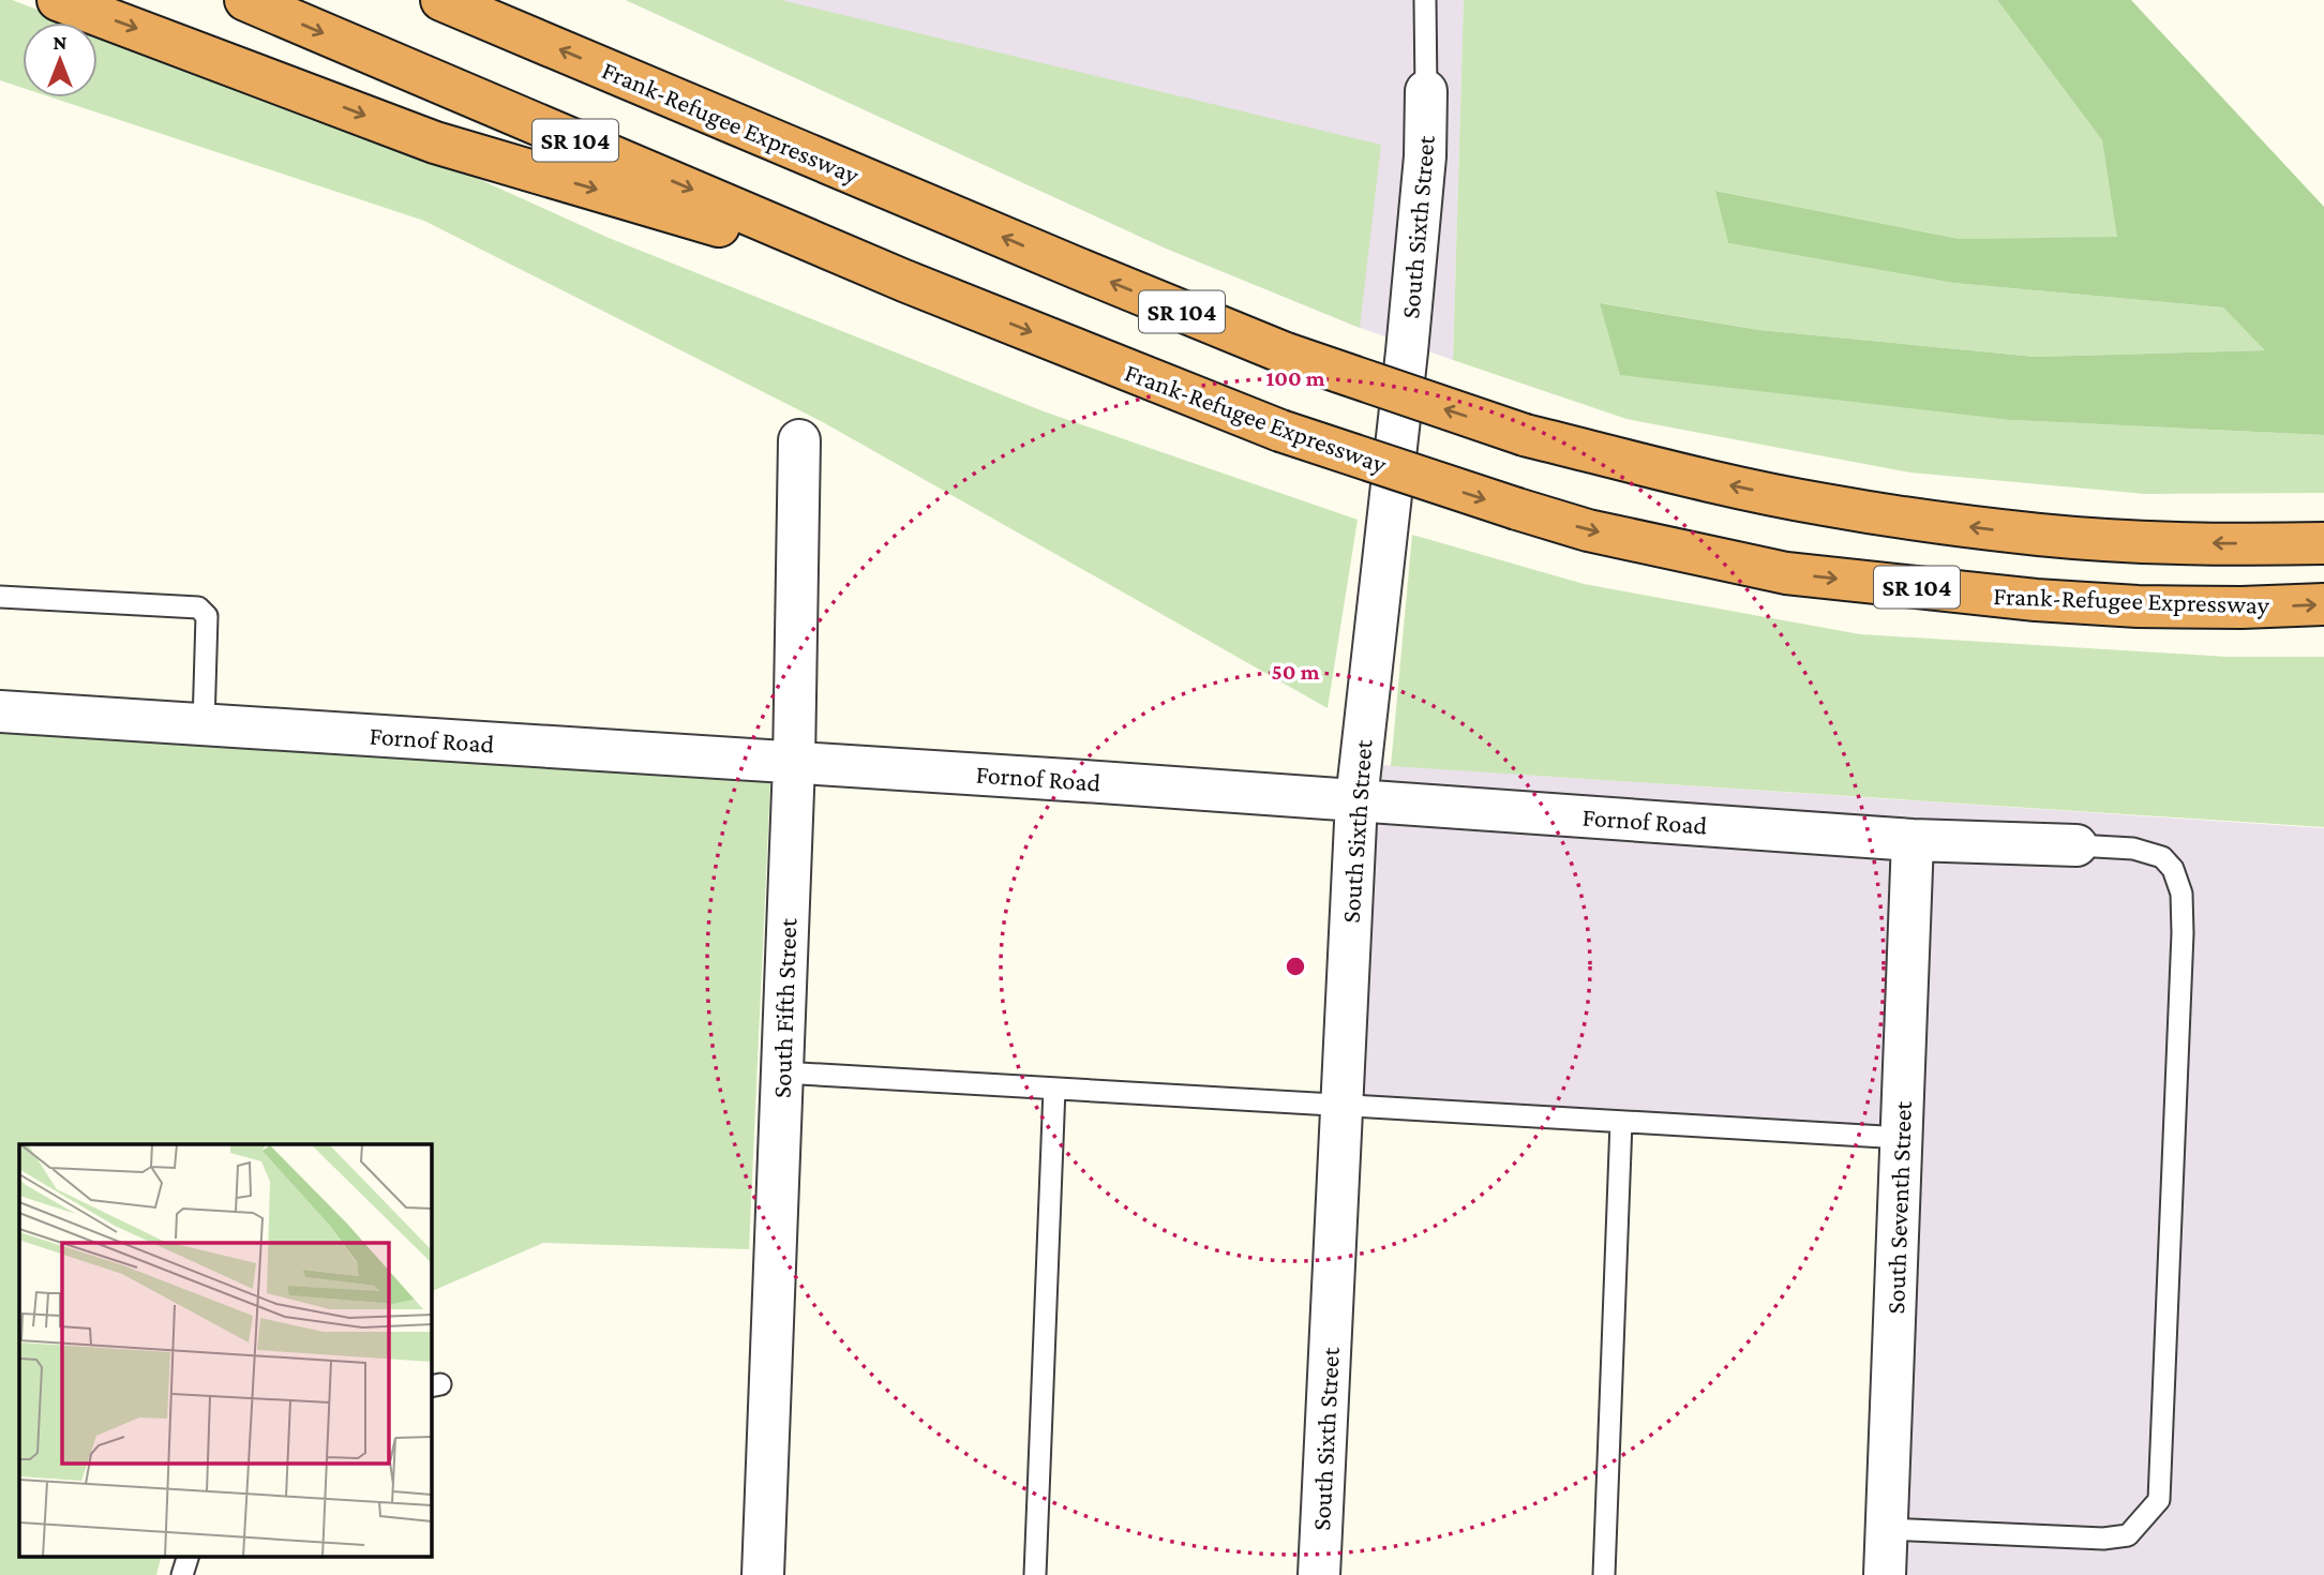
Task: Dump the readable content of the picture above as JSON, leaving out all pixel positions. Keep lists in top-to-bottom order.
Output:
{
  "streets": {
    "highway": ["Frank-Refugee Expressway", "SR 104"],
    "street": [
      "South Sixth Street",
      "Fornof Road",
      "South Fifth Street",
      "South Seventh Street"
    ]
  },
  "crossings": [
    ["South Sixth Street", "Fornof Road"],
    ["Fornof Road", "South Fifth Street"],
    ["Fornof Road", "South Seventh Street"]
  ],
  "north": "top",
  "rings": ["100 m", "50 m"]
}
